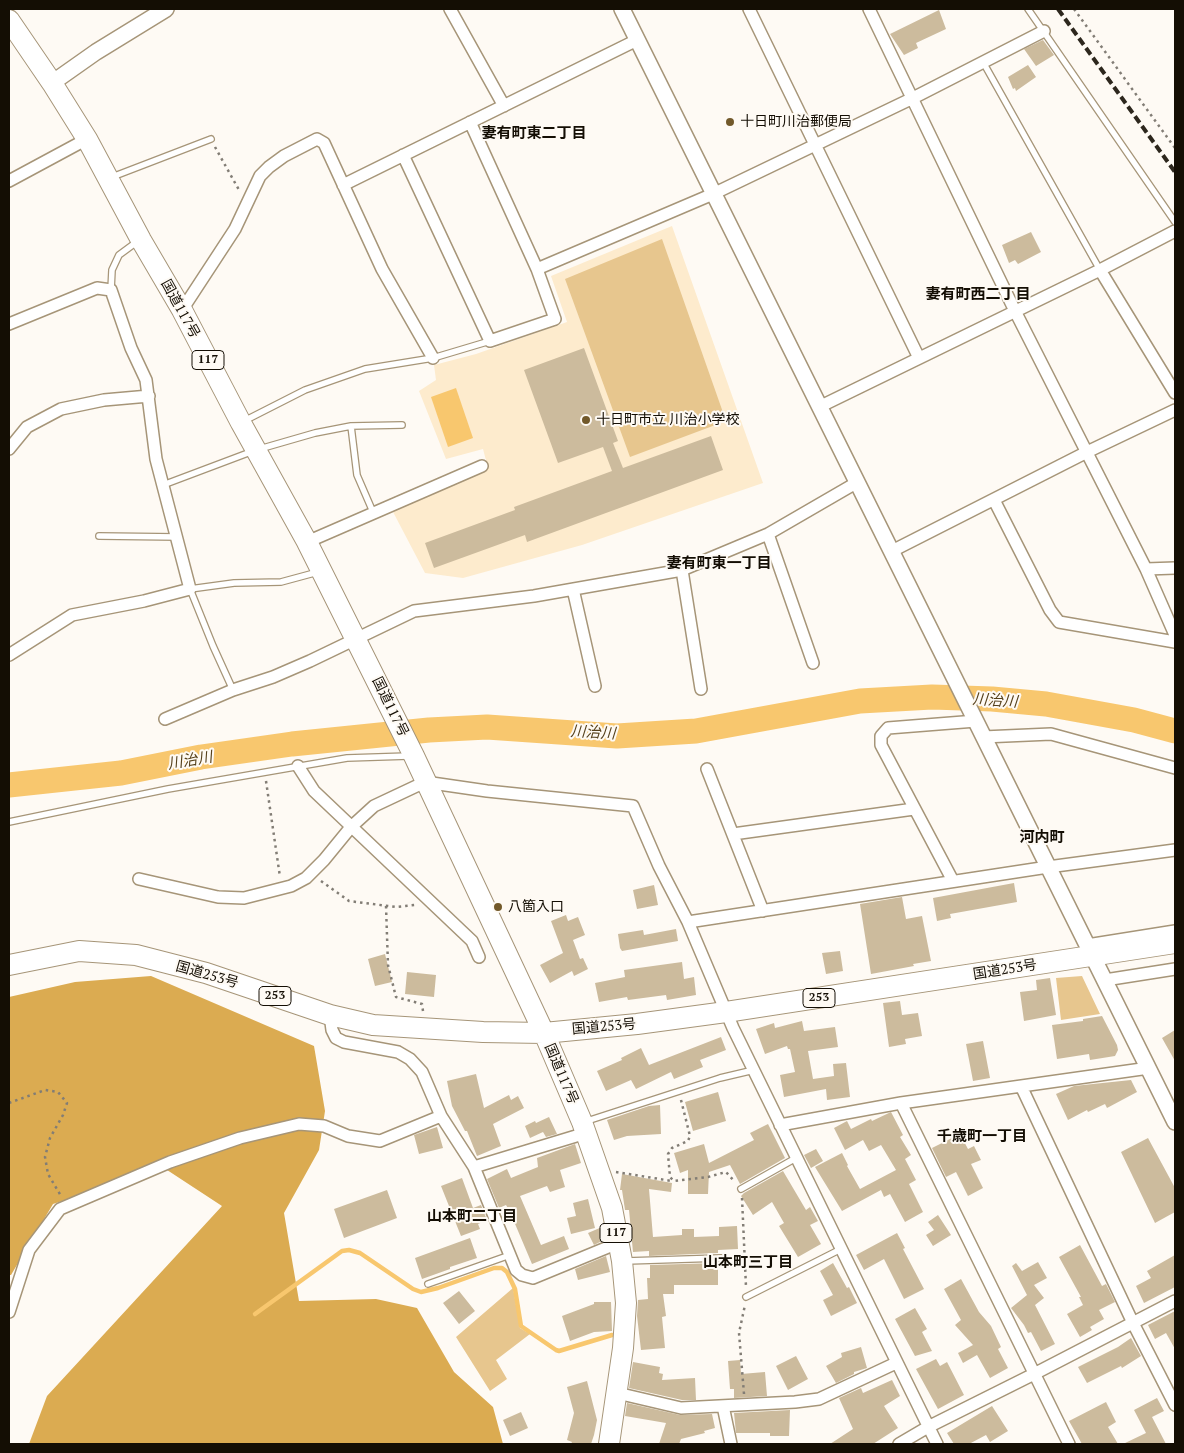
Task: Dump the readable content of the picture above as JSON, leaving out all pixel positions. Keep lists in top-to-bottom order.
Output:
{
  "streets": {
    "highway": [
      "国道117号",
      "117",
      "国道253号",
      "253"
    ]
  },
  "crossings": [
    ["国道117号", "国道253号"]
  ],
  "districts": [
    "妻有町東二丁目",
    "妻有町西二丁目",
    "妻有町東一丁目",
    "河内町",
    "千歳町一丁目",
    "山本町二丁目",
    "山本町三丁目"
  ],
  "water": ["川治川"],
  "places": ["十日町川治郵便局", "十日町市立 川治小学校", "八箇入口"]
}
